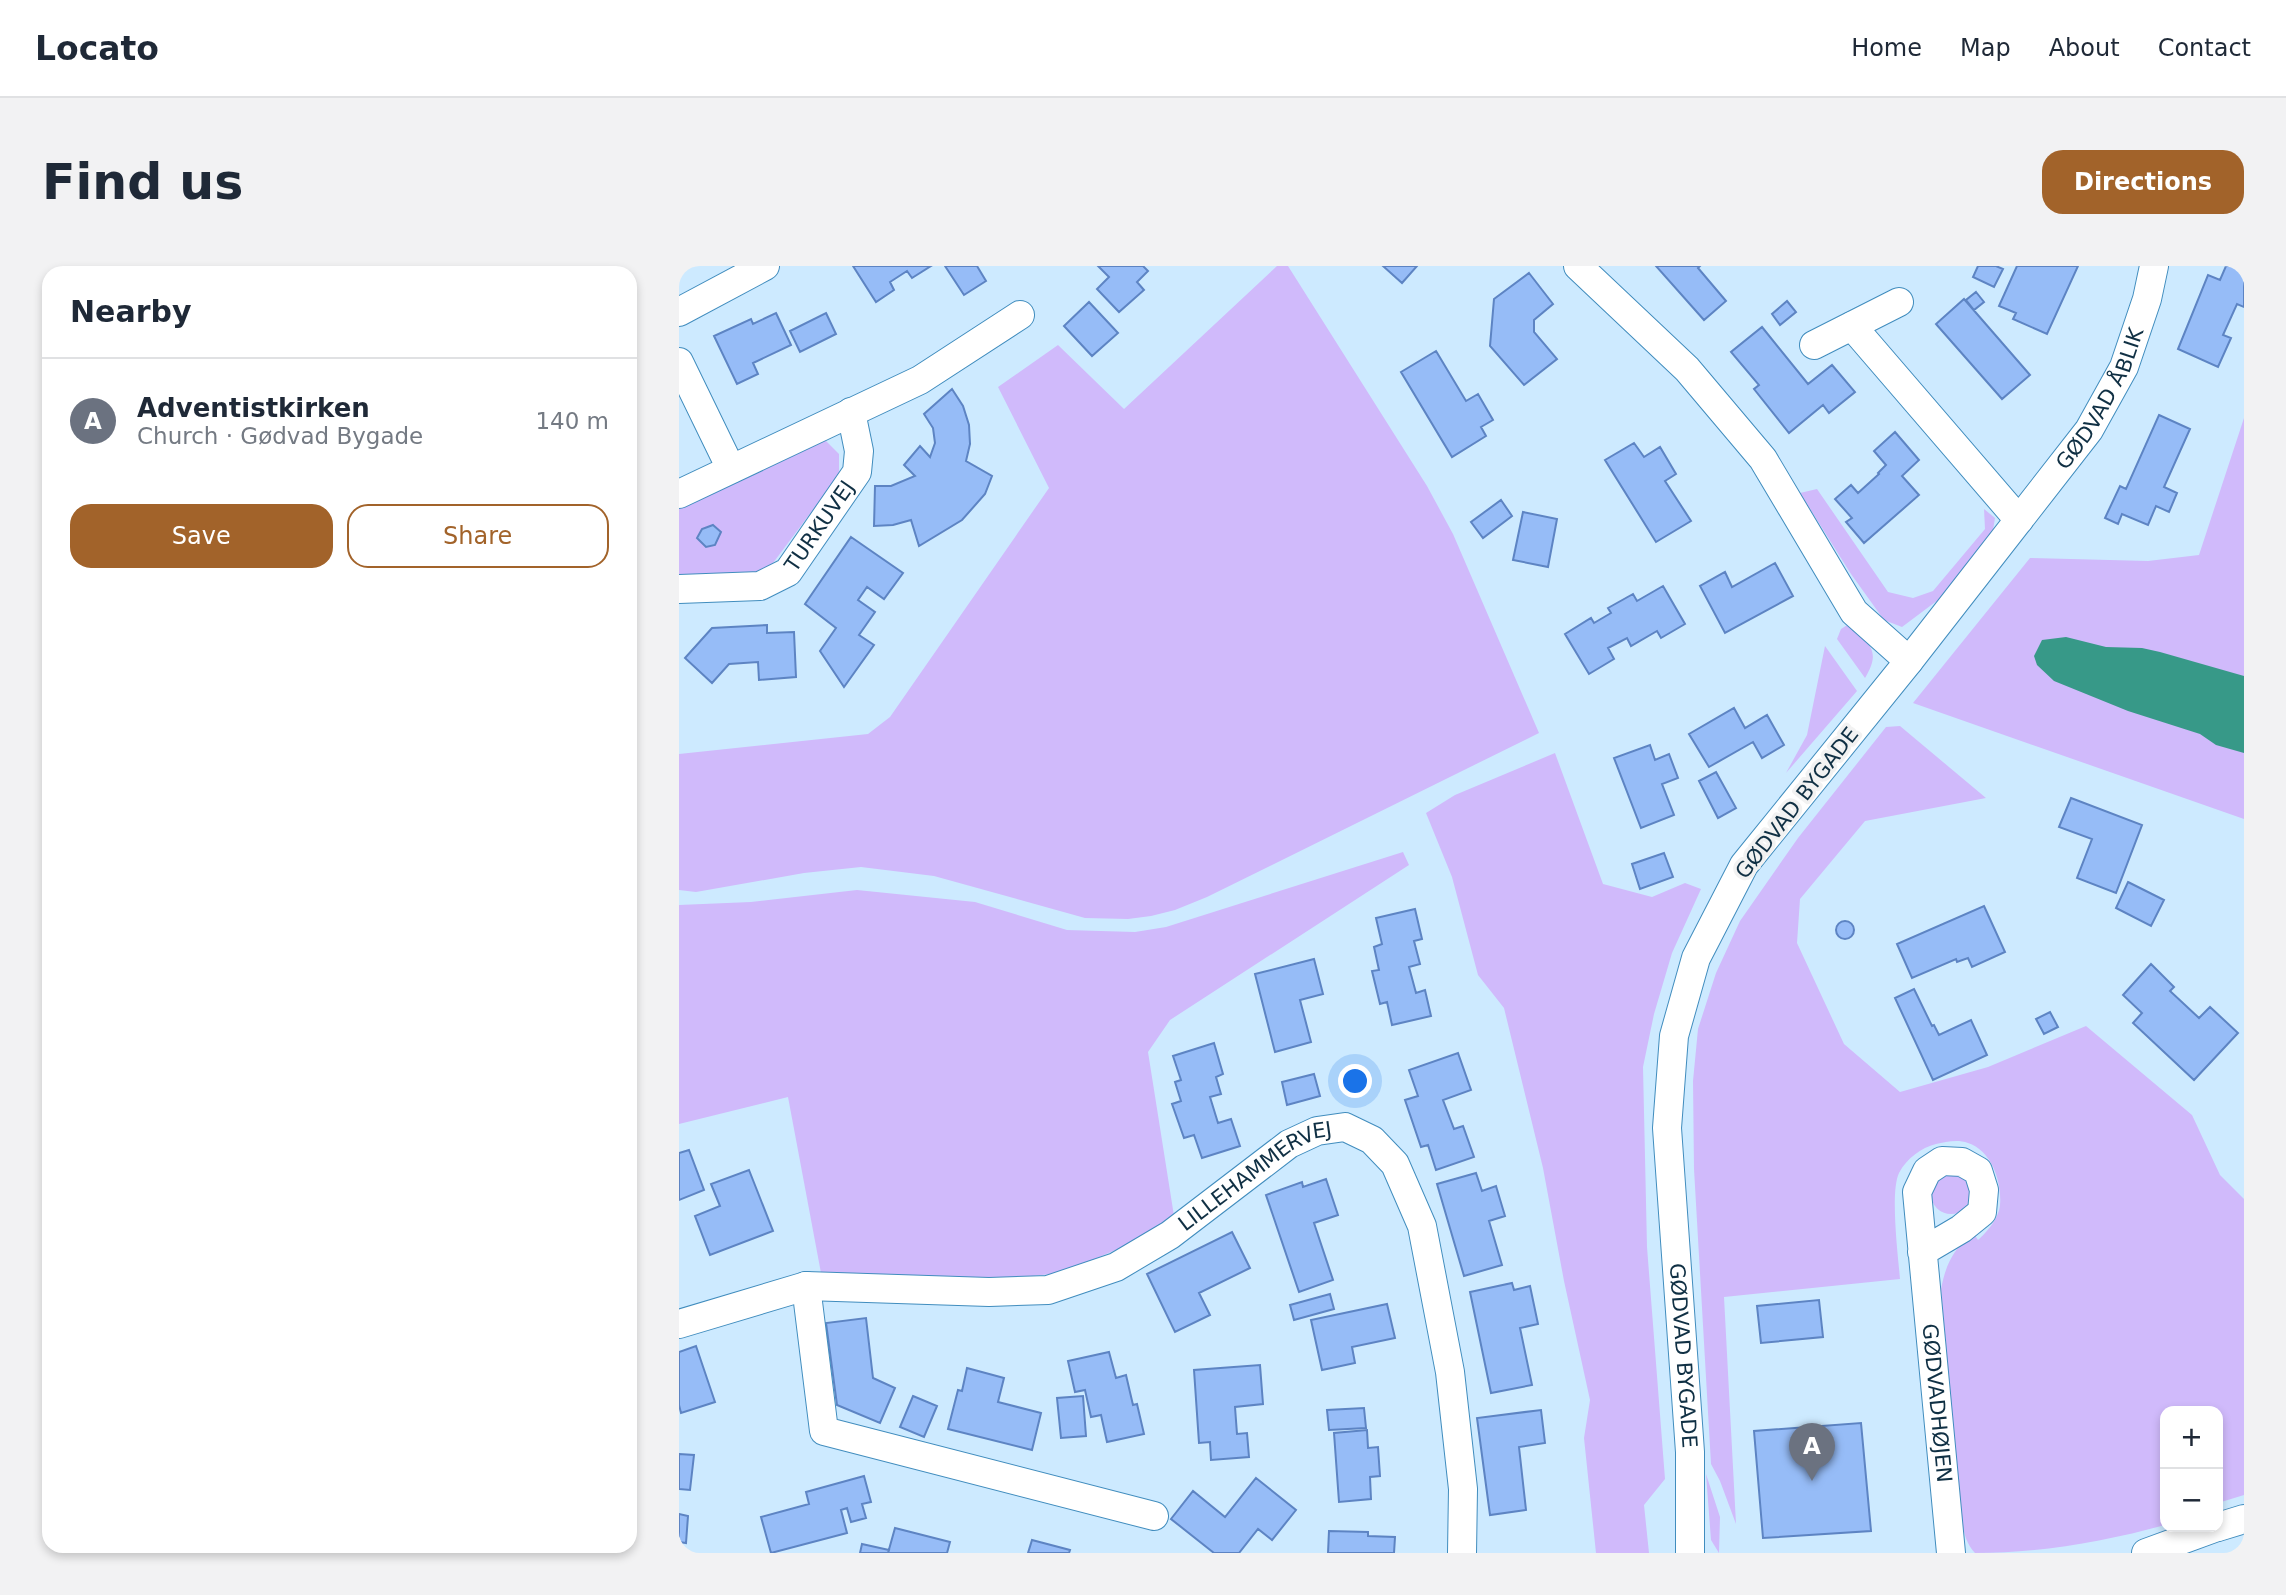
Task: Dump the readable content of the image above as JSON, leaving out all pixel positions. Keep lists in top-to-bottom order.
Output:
{
  "streets": {
    "street": [
      "GØDVAD ÅBLIK",
      "TURKUVEJ",
      "GØDVAD BYGADE",
      "LILLEHAMMERVEJ",
      "GØDVADHØJEN"
    ]
  },
  "crossings": [
    ["GØDVAD ÅBLIK", "GØDVAD BYGADE"]
  ],
  "page": {
    "header": "Locato",
    "nav": [
      "Home",
      "Map",
      "About",
      "Contact"
    ],
    "buttons": [
      "Directions",
      ["Save", "Share"]
    ],
    "title": "Find us",
    "heading": "Nearby",
    "list": [
      {
        "mark": "A",
        "name": "Adventistkirken",
        "note": "Church · Gødvad Bygade",
        "value": "140 m"
      }
    ],
    "map_buttons": ["+", "−"],
    "pins": "A"
  }
}
